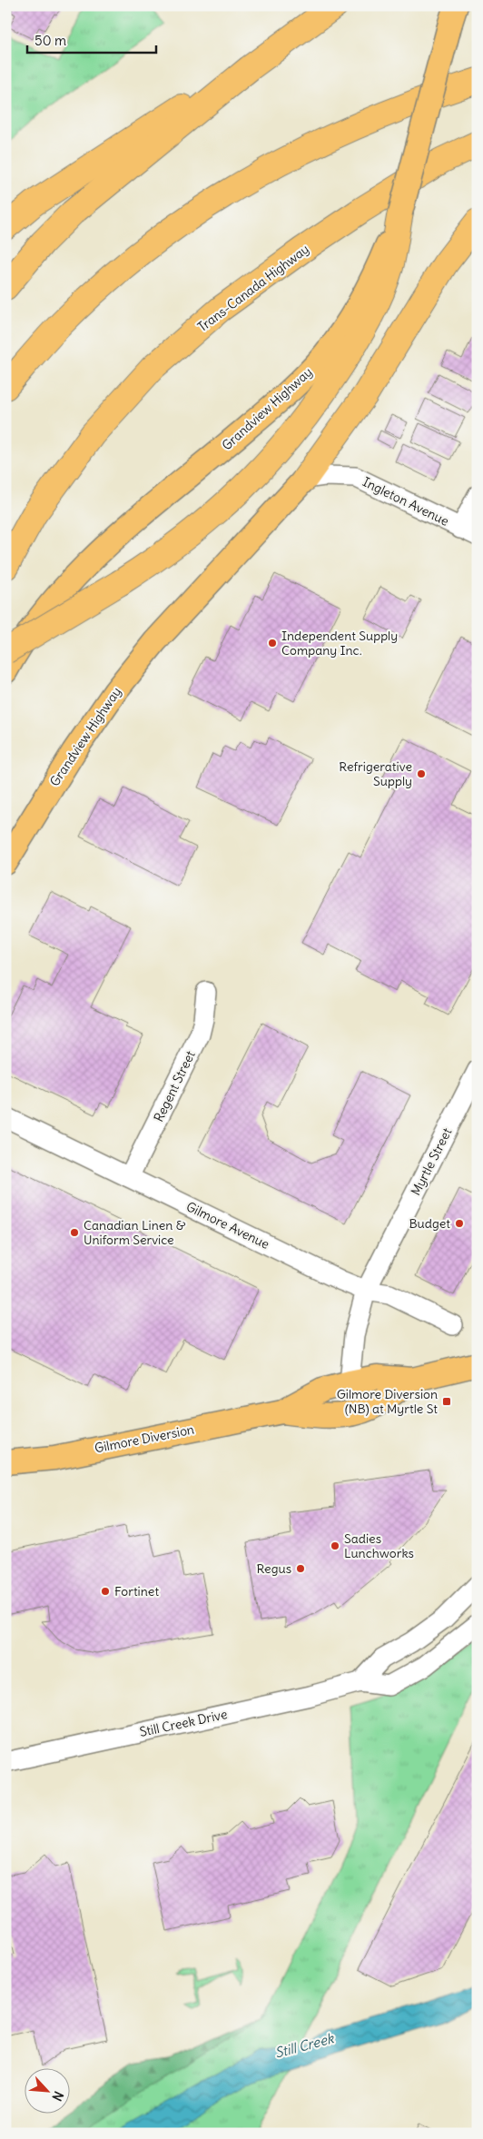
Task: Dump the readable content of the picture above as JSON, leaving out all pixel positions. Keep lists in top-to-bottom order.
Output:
{
  "streets": {
    "highway": ["Trans-Canada Highway"],
    "main road": ["Grandview Highway", "Gilmore Diversion"],
    "street": [
      "Ingleton Avenue",
      "Regent Street",
      "Myrtle Street",
      "Gilmore Avenue",
      "Still Creek Drive"
    ]
  },
  "crossings": [
    ["Grandview Highway", "Ingleton Avenue"],
    ["Regent Street", "Gilmore Avenue"],
    ["Myrtle Street", "Gilmore Avenue"],
    ["Myrtle Street", "Gilmore Diversion"]
  ],
  "water": ["Still Creek"],
  "places": {
    "other": [
      "Independent Supply Company Inc.",
      "Refrigerative Supply",
      "Budget",
      "Canadian Linen & Uniform Service",
      "Sadies Lunchworks",
      "Regus",
      "Fortinet"
    ],
    "transit": ["Gilmore Diversion (NB) at Myrtle St"]
  },
  "scale_bar": "50 m",
  "north": "bottom right"
}
